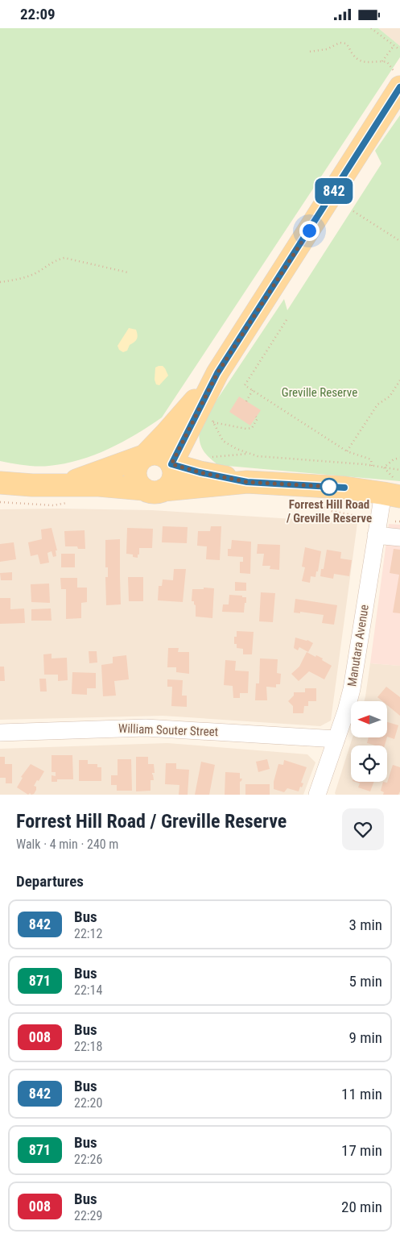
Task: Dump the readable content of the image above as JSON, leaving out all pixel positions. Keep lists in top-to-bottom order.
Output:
{
  "streets": {
    "street": ["Manutara Avenue", "William Souter Street"]
  },
  "crossings": [
    ["Manutara Avenue", "William Souter Street"]
  ],
  "parks": ["Greville Reserve"],
  "places": ["Forrest Hill Road / Greville Reserve"],
  "lines": ["bus line 842"],
  "north": "left",
  "page": {
    "status": "22:09",
    "on_map": "842",
    "heading": [
      ["Forrest Hill Road / Greville Reserve", "Walk · 4 min · 240 m"],
      "Departures"
    ],
    "list": [
      {
        "mark": "842",
        "name": "Bus",
        "note": "22:12",
        "value": "3 min"
      },
      {
        "mark": "871",
        "name": "Bus",
        "note": "22:14",
        "value": "5 min"
      },
      {
        "mark": "008",
        "name": "Bus",
        "note": "22:18",
        "value": "9 min"
      },
      {
        "mark": "842",
        "name": "Bus",
        "note": "22:20",
        "value": "11 min"
      },
      {
        "mark": "871",
        "name": "Bus",
        "note": "22:26",
        "value": "17 min"
      },
      {
        "mark": "008",
        "name": "Bus",
        "note": "22:29",
        "value": "20 min"
      }
    ]
  }
}
